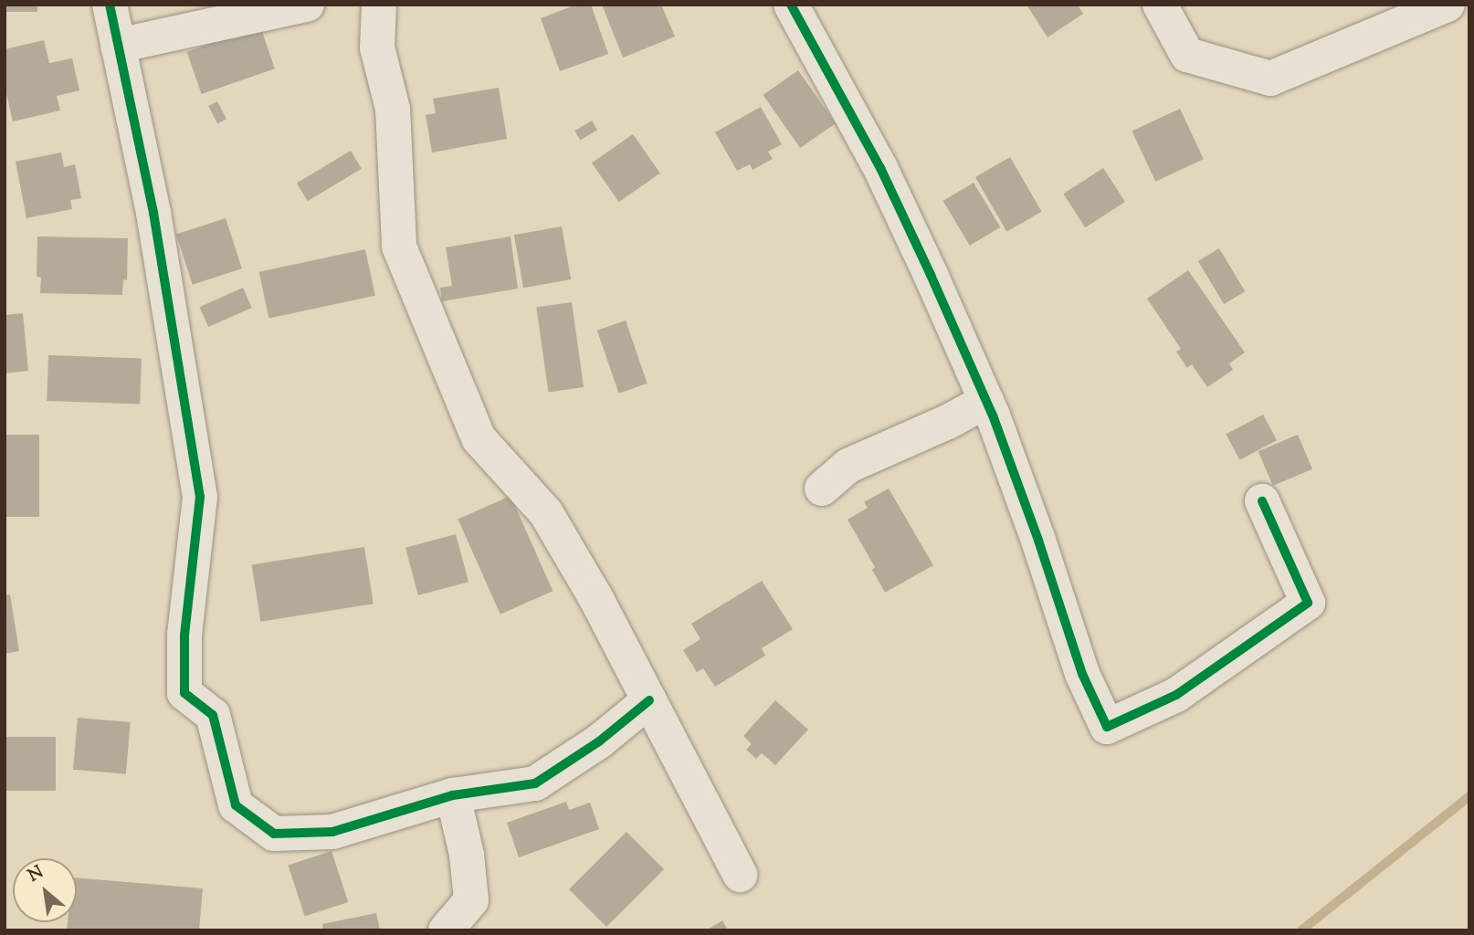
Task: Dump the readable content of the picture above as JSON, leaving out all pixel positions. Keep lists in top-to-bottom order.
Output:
{
  "north": "top left"
}
